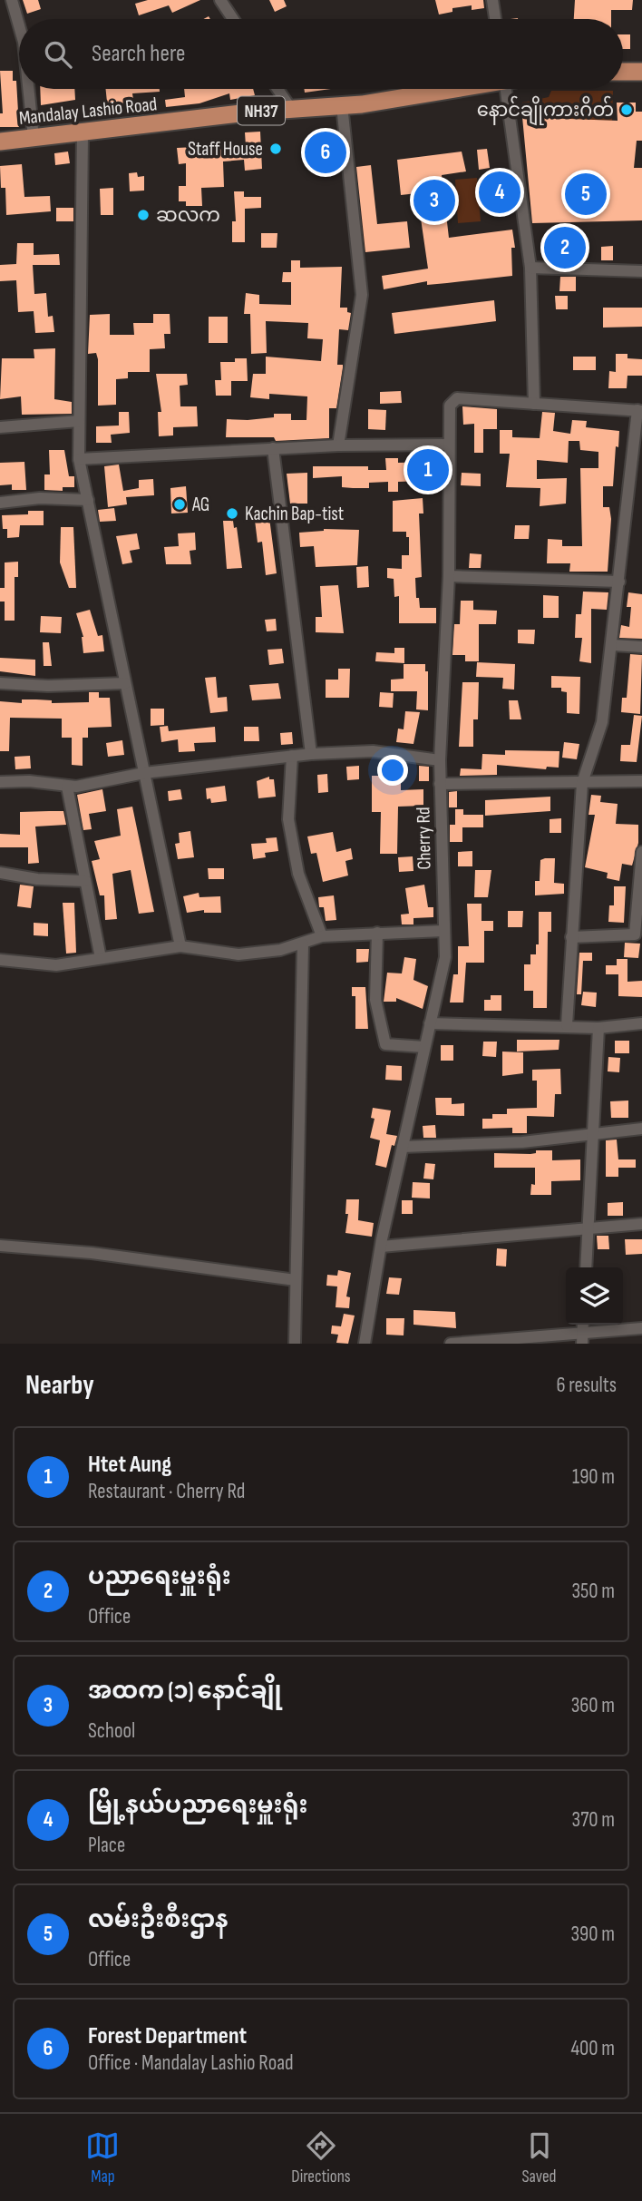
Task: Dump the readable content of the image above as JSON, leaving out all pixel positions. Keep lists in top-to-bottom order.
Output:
{
  "streets": {
    "highway": ["Mandalay Lashio Road", "NH37"],
    "street": ["Cherry Rd"]
  },
  "places": [
    "နောင်ချိုကားဂိတ်",
    "Staff House",
    "ဆလက",
    "AG",
    "Kachin Bap-tist"
  ],
  "page": {
    "search": "Search here",
    "pins": [
      "6",
      "4",
      "5",
      "3",
      "2",
      "1"
    ],
    "heading": ["Nearby", "6 results"],
    "list": [
      {
        "mark": "1",
        "name": "Htet Aung",
        "note": "Restaurant · Cherry Rd",
        "value": "190 m"
      },
      {
        "mark": "2",
        "name": "ပညာရေးမှူးရုံး",
        "note": "Office",
        "value": "350 m"
      },
      {
        "mark": "3",
        "name": "အထက (၁) နောင်ချို",
        "note": "School",
        "value": "360 m"
      },
      {
        "mark": "4",
        "name": "မြို့နယ်ပညာရေးမှူးရုံး",
        "note": "Place",
        "value": "370 m"
      },
      {
        "mark": "5",
        "name": "လမ်းဦးစီးဌာန",
        "note": "Office",
        "value": "390 m"
      },
      {
        "mark": "6",
        "name": "Forest Department",
        "note": "Office · Mandalay Lashio Road",
        "value": "400 m"
      }
    ],
    "nav": ["Map", "Directions", "Saved"]
  }
}
